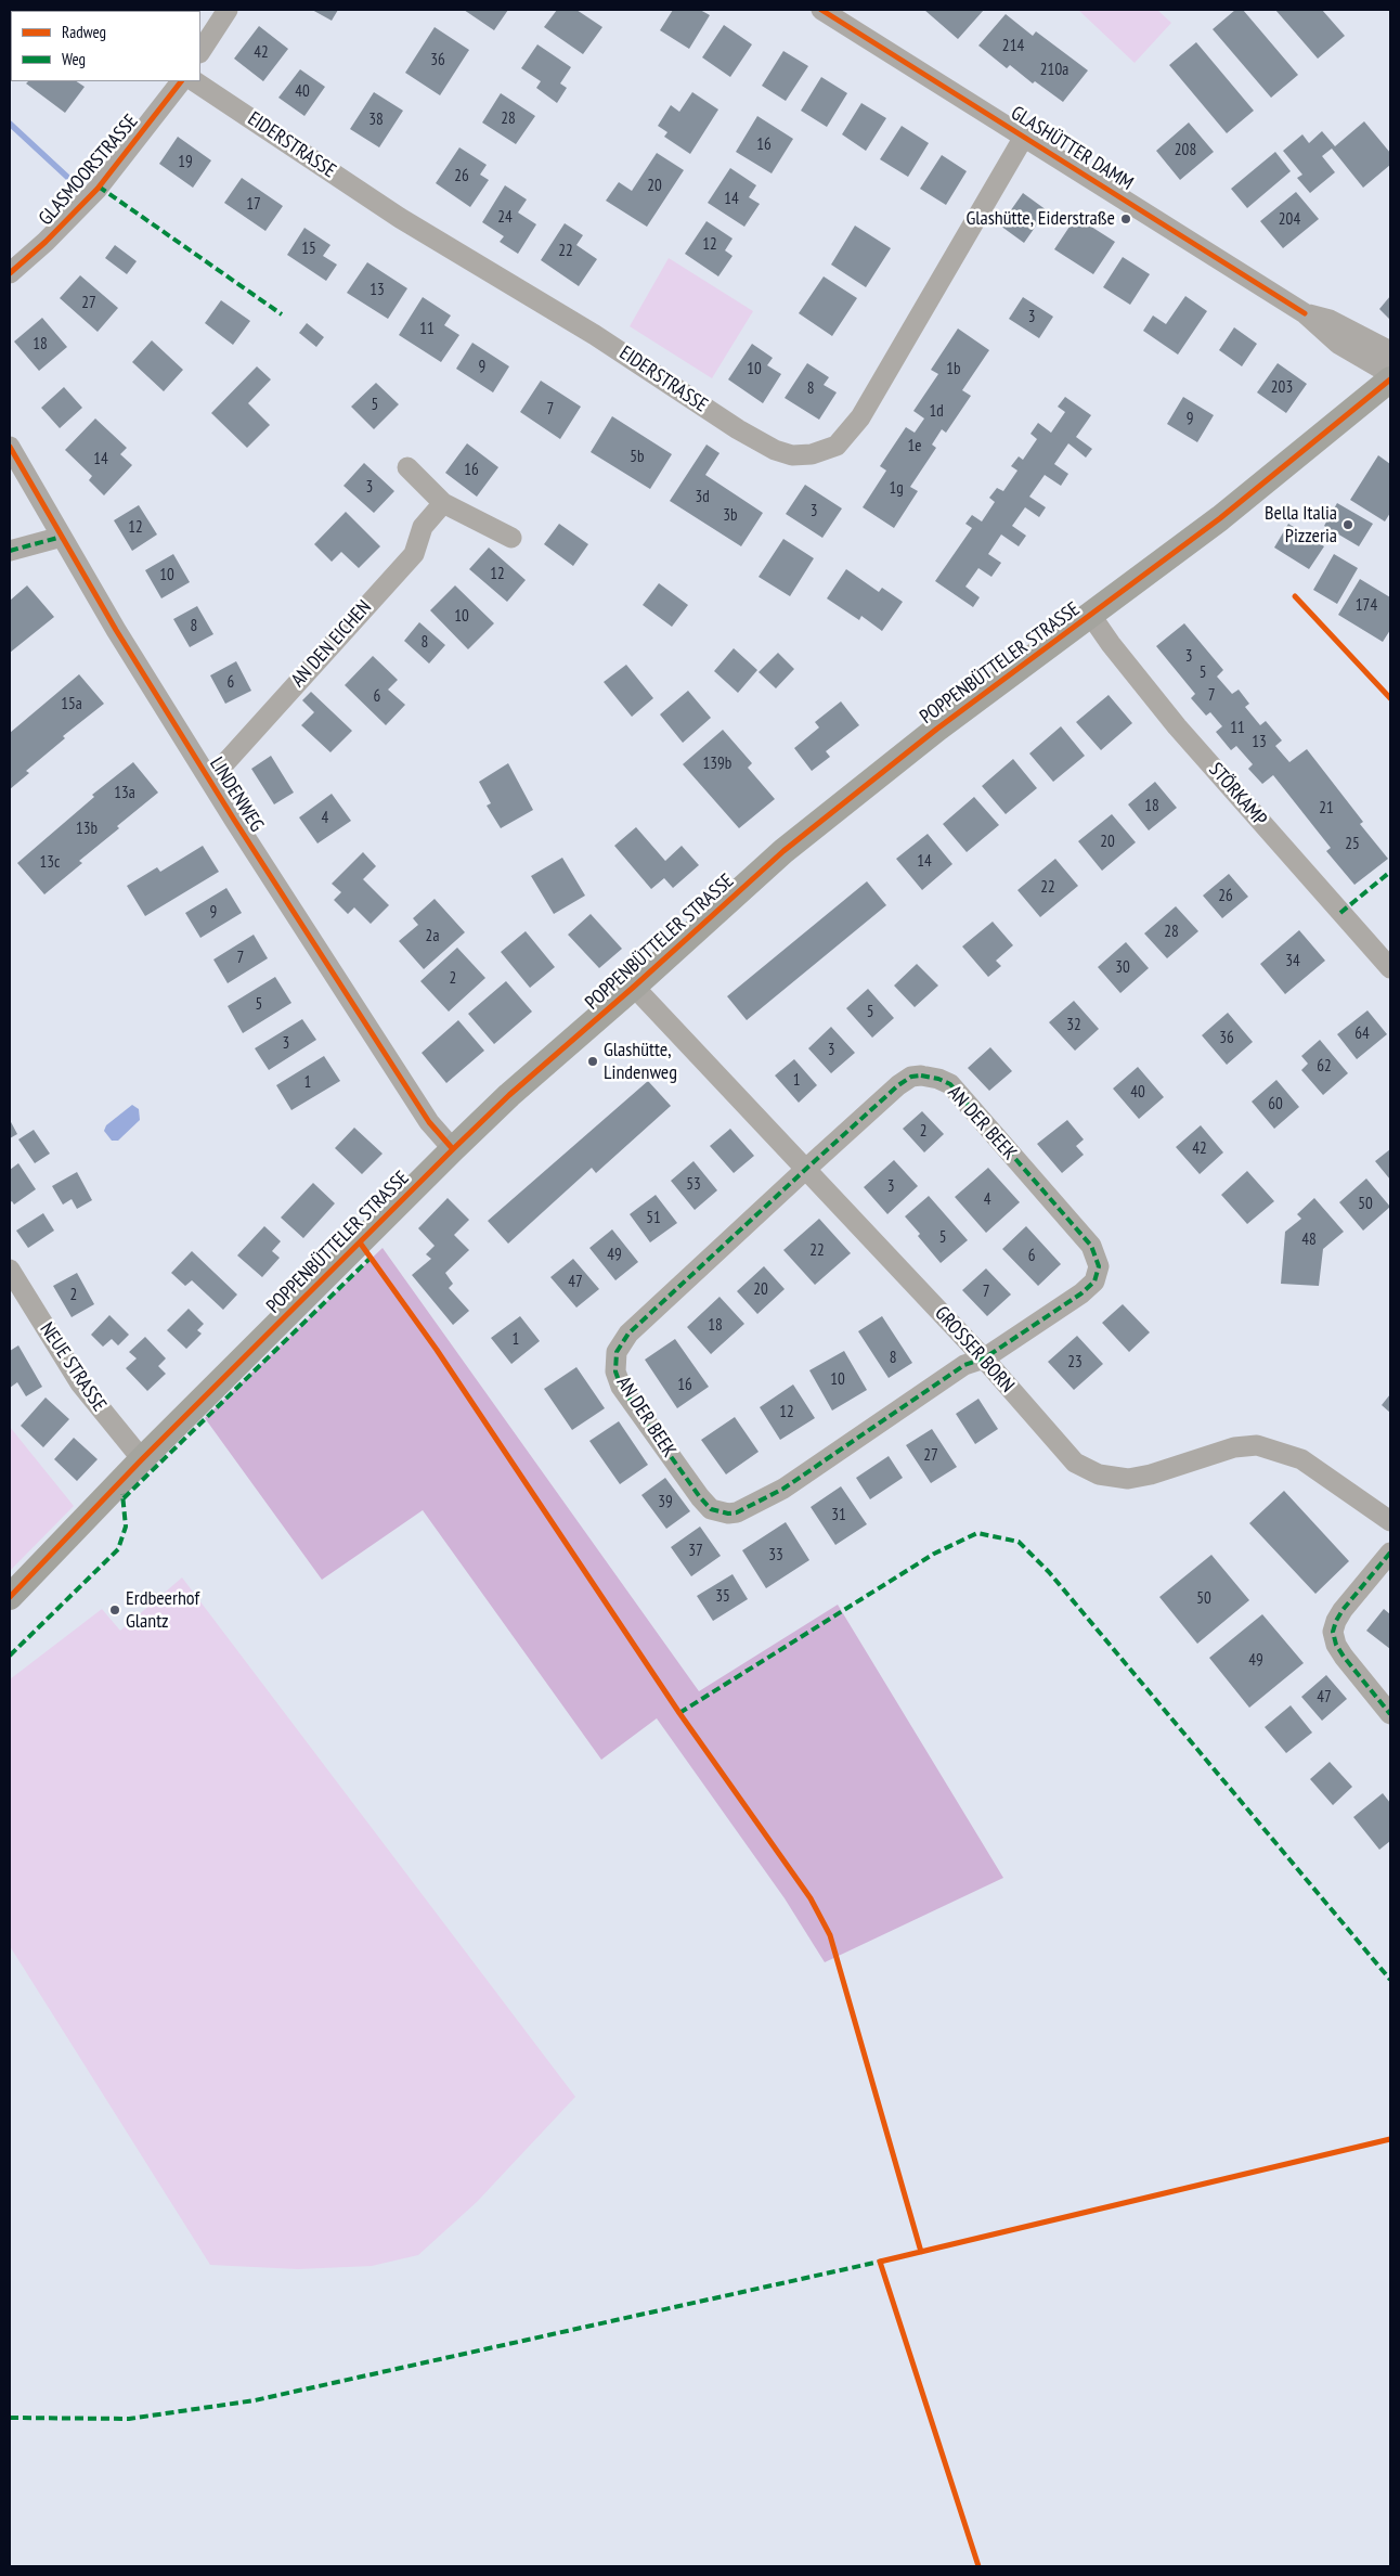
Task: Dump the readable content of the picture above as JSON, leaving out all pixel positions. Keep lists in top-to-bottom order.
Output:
{
  "streets": {
    "main road": ["POPPENBÜTTELER STRASSE"],
    "street": [
      "EIDERSTRASSE",
      "GLASHÜTTER DAMM",
      "GLASMOORSTRASSE",
      "AN DEN EICHEN",
      "LINDENWEG",
      "STÖRKAMP",
      "AN DER BEEK",
      "GROSSER BORN",
      "NEUE STRASSE"
    ]
  },
  "crossings": [
    ["EIDERSTRASSE", "GLASHÜTTER DAMM"],
    ["AN DEN EICHEN", "LINDENWEG"],
    ["POPPENBÜTTELER STRASSE", "LINDENWEG"],
    ["POPPENBÜTTELER STRASSE", "STÖRKAMP"],
    ["POPPENBÜTTELER STRASSE", "GROSSER BORN"],
    ["POPPENBÜTTELER STRASSE", "NEUE STRASSE"],
    ["AN DER BEEK", "GROSSER BORN"]
  ],
  "places": [
    "Glashütte, Eiderstraße",
    "Bella Italia Pizzeria",
    "Glashütte, Lindenweg",
    "Erdbeerhof Glantz"
  ],
  "house_numbers": [
    "214",
    "42",
    "36",
    "210a",
    "40",
    "28",
    "38",
    "16",
    "208",
    "19",
    "26",
    "20",
    "14",
    "17",
    "24",
    "204",
    "12",
    "15",
    "22",
    "13",
    "27",
    "3",
    "11",
    "18",
    "9",
    "10",
    "1b",
    "203",
    "8",
    "5",
    "7",
    "1d",
    "9",
    "1e",
    "5b",
    "14",
    "16",
    "3",
    "1g",
    "3d",
    "3",
    "3b",
    "12",
    "12",
    "10",
    "174",
    "10",
    "8",
    "8",
    "3",
    "5",
    "6",
    "7",
    "6",
    "15a",
    "11",
    "13",
    "139b",
    "13a",
    "18",
    "21",
    "4",
    "13b",
    "20",
    "25",
    "14",
    "13c",
    "22",
    "26",
    "9",
    "28",
    "2a",
    "7",
    "34",
    "30",
    "2",
    "5",
    "5",
    "32",
    "64",
    "36",
    "3",
    "3",
    "62",
    "1",
    "1",
    "40",
    "60",
    "2",
    "42",
    "53",
    "3",
    "4",
    "50",
    "51",
    "5",
    "48",
    "22",
    "49",
    "6",
    "47",
    "20",
    "7",
    "2",
    "18",
    "1",
    "8",
    "23",
    "10",
    "16",
    "12",
    "27",
    "39",
    "31",
    "37",
    "33",
    "35",
    "50",
    "49",
    "47"
  ],
  "legend": ["Radweg", "Weg"]
}
